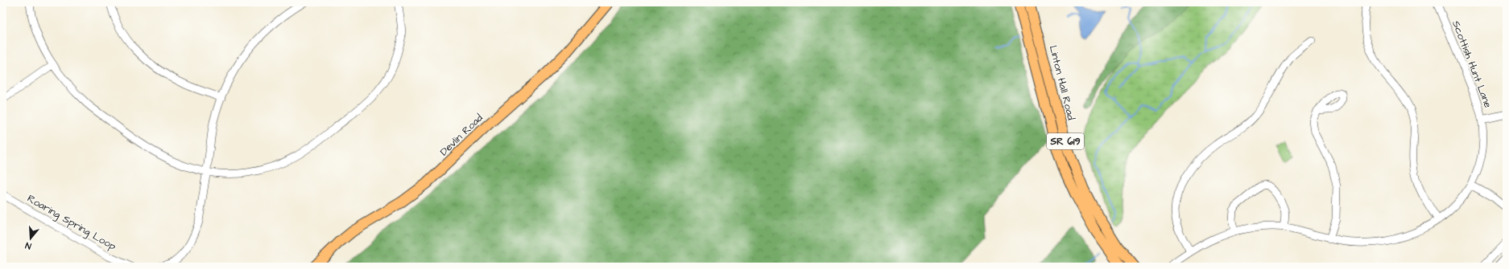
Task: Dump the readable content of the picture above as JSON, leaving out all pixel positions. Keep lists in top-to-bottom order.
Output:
{
  "streets": {
    "main road": ["Linton Hall Road", "Devlin Road", "SR 619"],
    "street": ["Scottish Hunt Lane", "Roaring Spring Loop"]
  },
  "north": "bottom"
}
